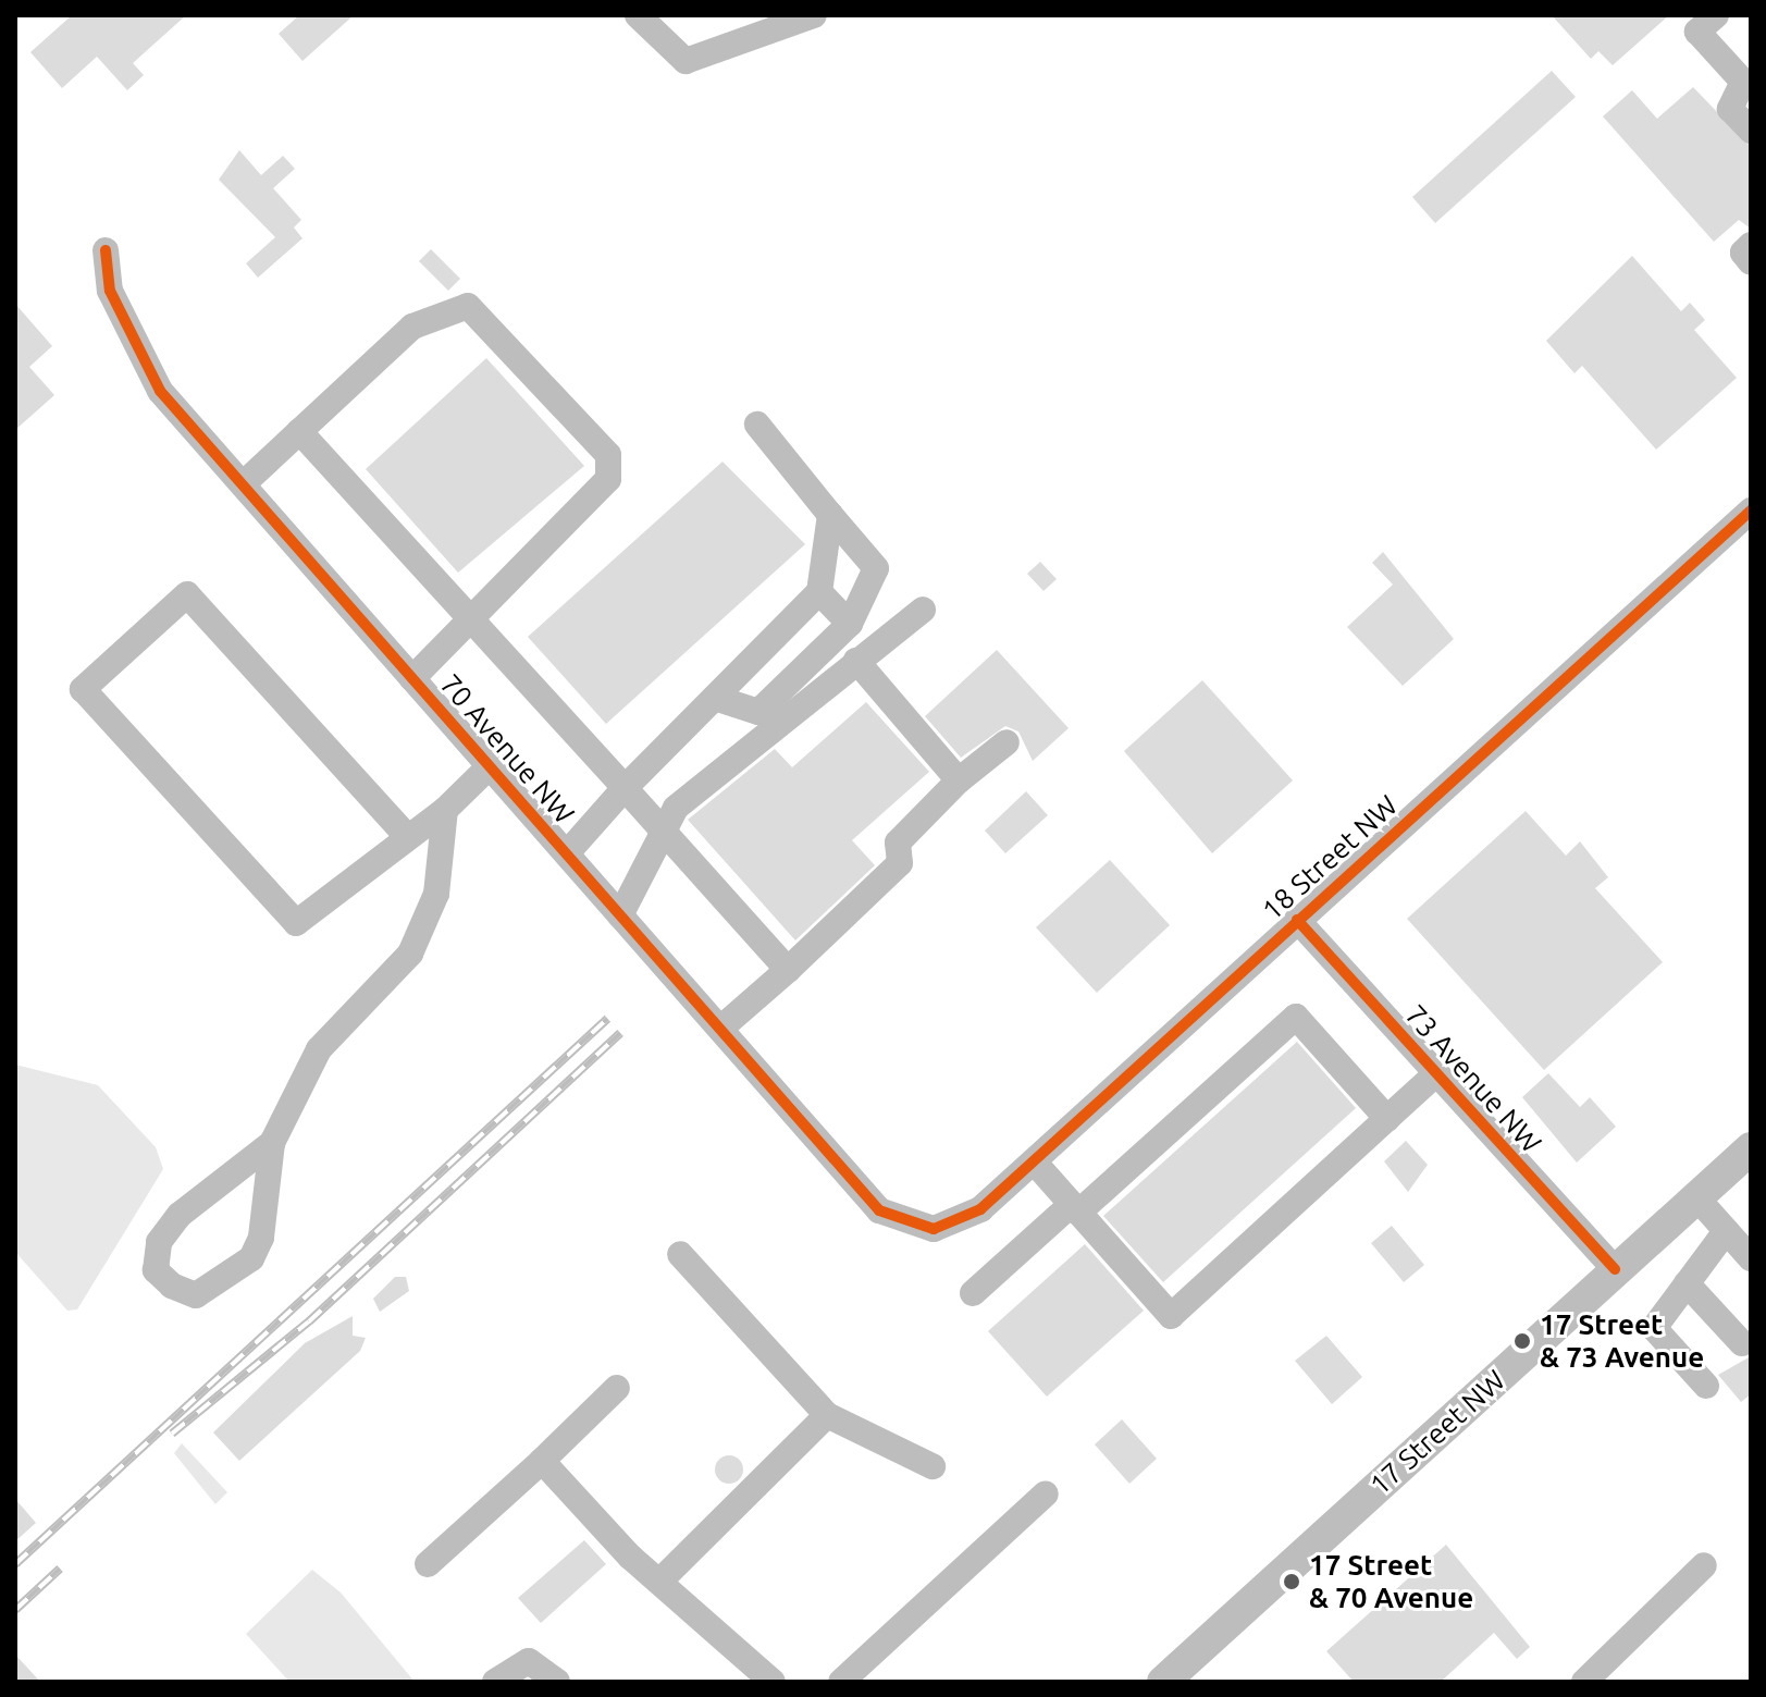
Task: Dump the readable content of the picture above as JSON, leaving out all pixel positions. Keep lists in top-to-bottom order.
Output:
{
  "streets": {
    "main road": ["17 Street NW"],
    "street": ["70 Avenue NW", "18 Street NW", "73 Avenue NW"]
  },
  "crossings": [
    ["70 Avenue NW", "18 Street NW"],
    ["18 Street NW", "73 Avenue NW"],
    ["73 Avenue NW", "17 Street NW"]
  ],
  "places": ["17 Street & 73 Avenue", "17 Street & 70 Avenue"]
}
